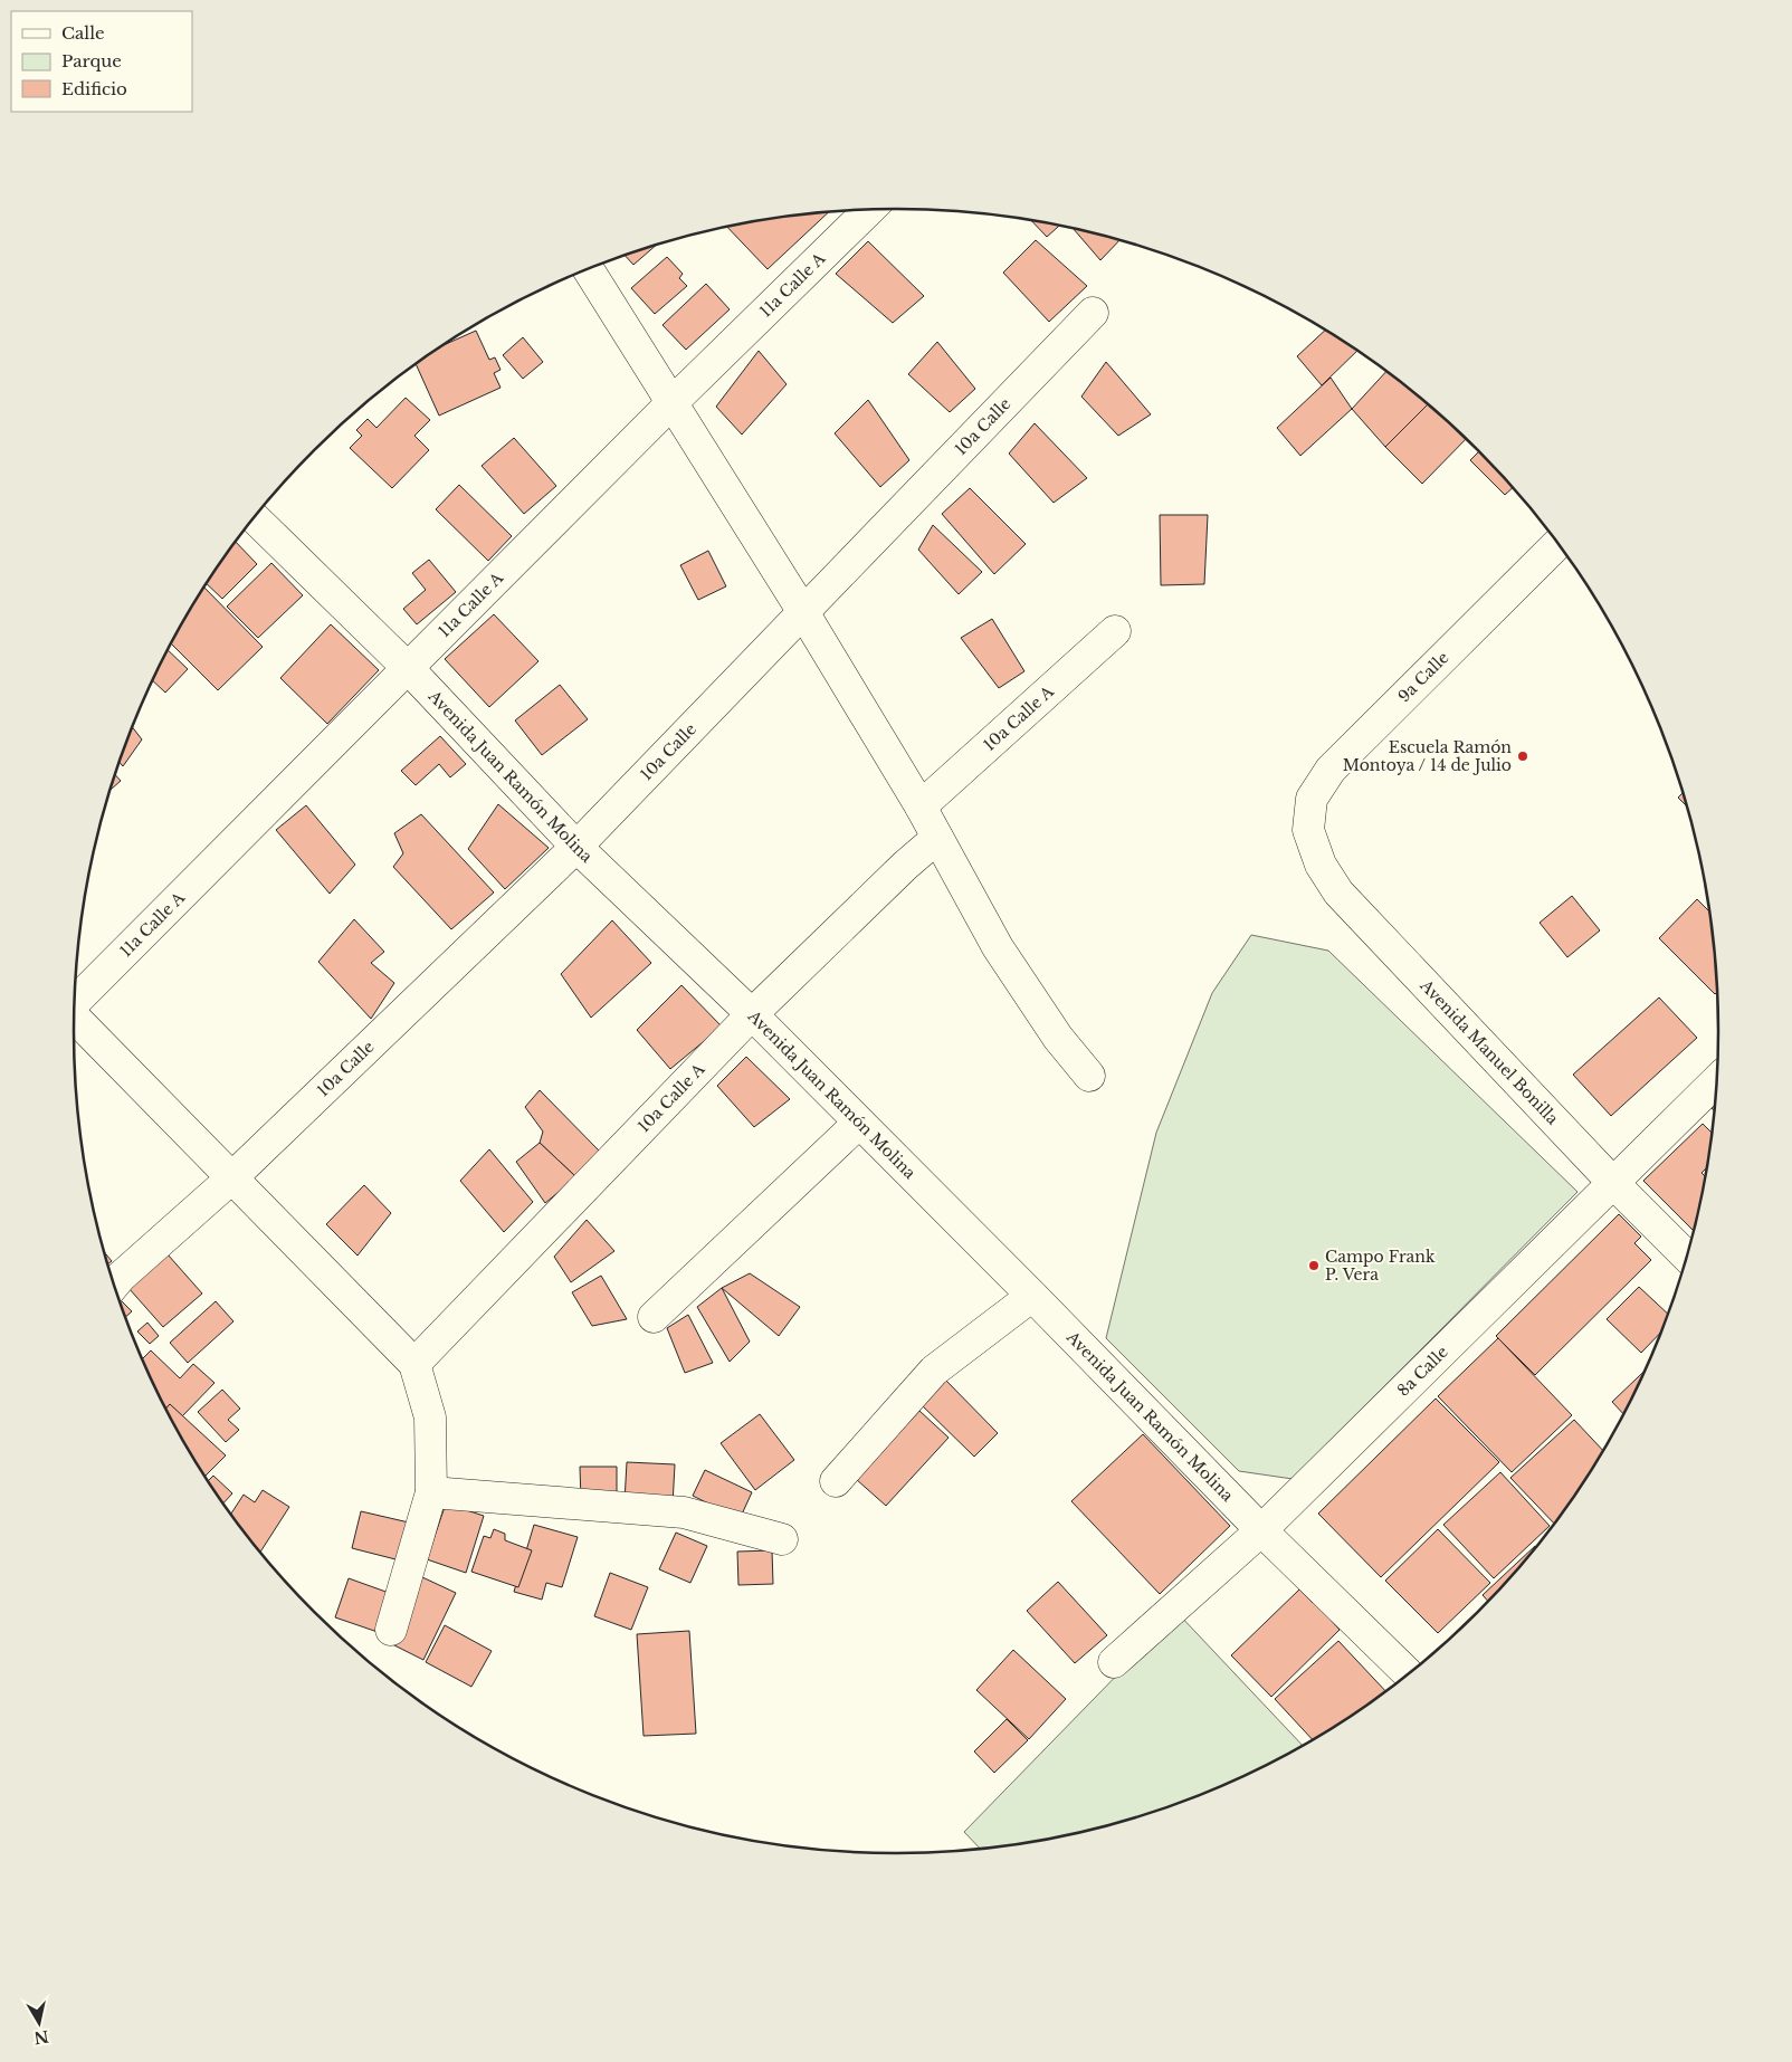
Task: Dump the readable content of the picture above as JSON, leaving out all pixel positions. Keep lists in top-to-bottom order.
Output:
{
  "streets": {
    "street": [
      "11a Calle A",
      "10a Calle",
      "9a Calle",
      "10a Calle A",
      "Avenida Juan Ramón Molina",
      "Avenida Manuel Bonilla",
      "8a Calle"
    ]
  },
  "crossings": [
    ["11a Calle A", "Avenida Juan Ramón Molina"],
    ["10a Calle", "Avenida Juan Ramón Molina"],
    ["9a Calle", "Avenida Manuel Bonilla"],
    ["10a Calle A", "Avenida Juan Ramón Molina"],
    ["Avenida Juan Ramón Molina", "8a Calle"],
    ["Avenida Manuel Bonilla", "8a Calle"]
  ],
  "places": ["Escuela Ramón Montoya / 14 de Julio", "Campo Frank P. Vera"],
  "legend": ["Calle", "Parque", "Edificio"],
  "north": "bottom"
}
